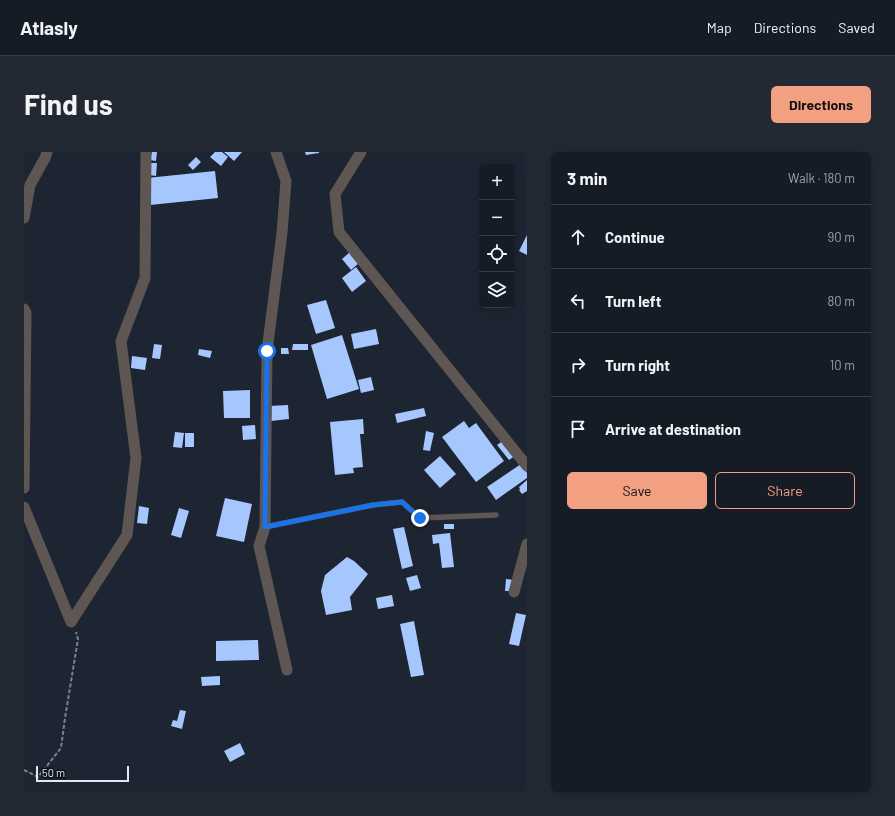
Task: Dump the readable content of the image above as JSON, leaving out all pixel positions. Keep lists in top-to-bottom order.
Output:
{
  "scale_bar": "50 m",
  "page": {
    "header": "Atlasly",
    "nav": ["Map", "Directions", "Saved"],
    "buttons": [
      "Directions",
      ["Save", "Share"]
    ],
    "title": "Find us",
    "heading": ["3 min", "Walk · 180 m"],
    "map_buttons": ["+", "−"],
    "list": [
      ["Continue", "90 m"],
      ["Turn left", "80 m"],
      ["Turn right", "10 m"],
      "Arrive at destination"
    ],
    "scale": "50 m"
  }
}
